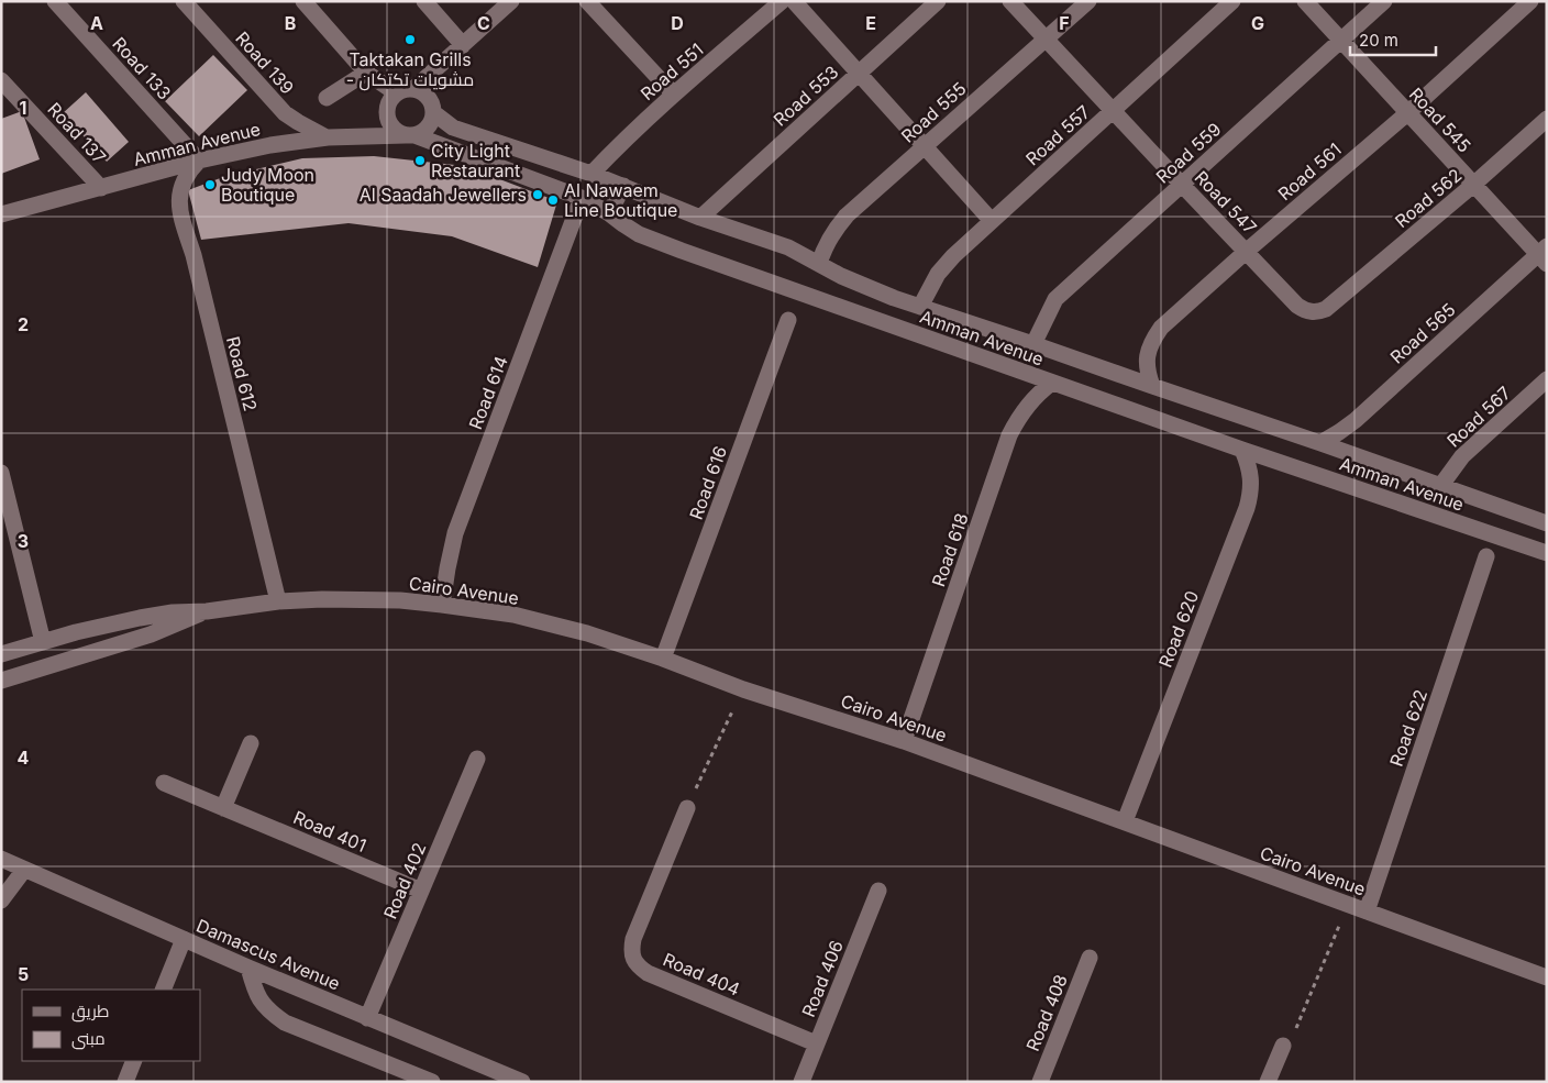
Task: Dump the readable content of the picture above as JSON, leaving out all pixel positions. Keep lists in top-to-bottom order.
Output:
{
  "streets": {
    "street": [
      "Road 139",
      "Road 133",
      "Road 551",
      "Road 553",
      "Road 555",
      "Road 545",
      "Road 137",
      "Road 557",
      "Amman Avenue",
      "Road 559",
      "Road 561",
      "Road 562",
      "Road 547",
      "Road 565",
      "Road 612",
      "Road 614",
      "Road 567",
      "Road 616",
      "Road 618",
      "Cairo Avenue",
      "Road 620",
      "Road 622",
      "Road 401",
      "Road 402",
      "Damascus Avenue",
      "Road 404",
      "Road 406",
      "Road 408"
    ]
  },
  "crossings": [
    ["Road 139", "Amman Avenue"],
    ["Road 133", "Amman Avenue"],
    ["Road 133", "Road 612"],
    ["Road 551", "Amman Avenue"],
    ["Road 553", "Amman Avenue"],
    ["Road 555", "Amman Avenue"],
    ["Road 555", "Road 547"],
    ["Road 545", "Road 559"],
    ["Road 545", "Road 561"],
    ["Road 545", "Road 562"],
    ["Road 545", "Road 565"],
    ["Road 137", "Amman Avenue"],
    ["Road 557", "Amman Avenue"],
    ["Road 557", "Road 547"],
    ["Amman Avenue", "Road 559"],
    ["Amman Avenue", "Road 561"],
    ["Amman Avenue", "Road 565"],
    ["Amman Avenue", "Road 612"],
    ["Amman Avenue", "Road 614"],
    ["Amman Avenue", "Road 567"],
    ["Amman Avenue", "Road 618"],
    ["Amman Avenue", "Road 620"],
    ["Road 559", "Road 547"],
    ["Road 561", "Road 547"],
    ["Road 562", "Road 547"],
    ["Road 612", "Cairo Avenue"],
    ["Road 614", "Cairo Avenue"],
    ["Road 616", "Cairo Avenue"],
    ["Road 618", "Cairo Avenue"],
    ["Cairo Avenue", "Road 620"],
    ["Cairo Avenue", "Road 622"],
    ["Road 401", "Road 402"],
    ["Road 402", "Damascus Avenue"],
    ["Road 404", "Road 406"]
  ],
  "places": [
    "Taktakan Grills - مشويات تكتكان",
    "City Light Restaurant",
    "Judy Moon Boutique",
    "Al Saadah Jewellers",
    "Al Nawaem Line Boutique"
  ],
  "legend": ["طريق", "مبنى"],
  "scale_bar": "20 m",
  "grid": {
    "columns": [
      "A",
      "B",
      "C",
      "D",
      "E",
      "F",
      "G"
    ],
    "rows": [
      "1",
      "2",
      "3",
      "4",
      "5"
    ]
  }
}
